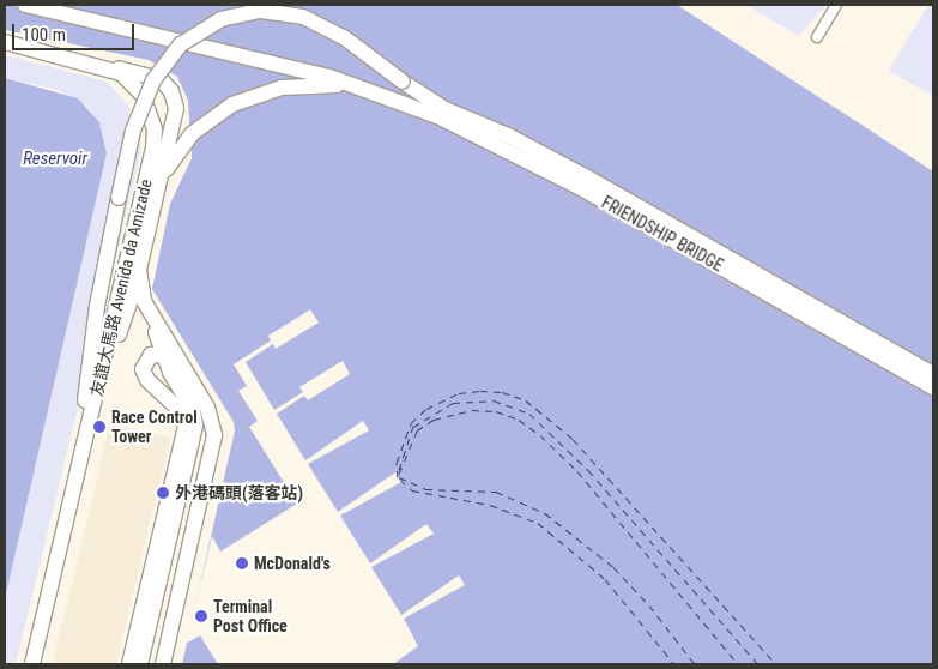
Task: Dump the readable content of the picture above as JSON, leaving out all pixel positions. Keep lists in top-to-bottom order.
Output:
{
  "streets": {
    "main road": ["FRIENDSHIP BRIDGE", "友誼大馬路 Avenida da Amizade"]
  },
  "water": ["Reservoir"],
  "places": [
    "Race Control Tower",
    "外港碼頭(落客站)",
    "McDonald's",
    "Terminal Post Office"
  ],
  "scale_bar": "100 m"
}
